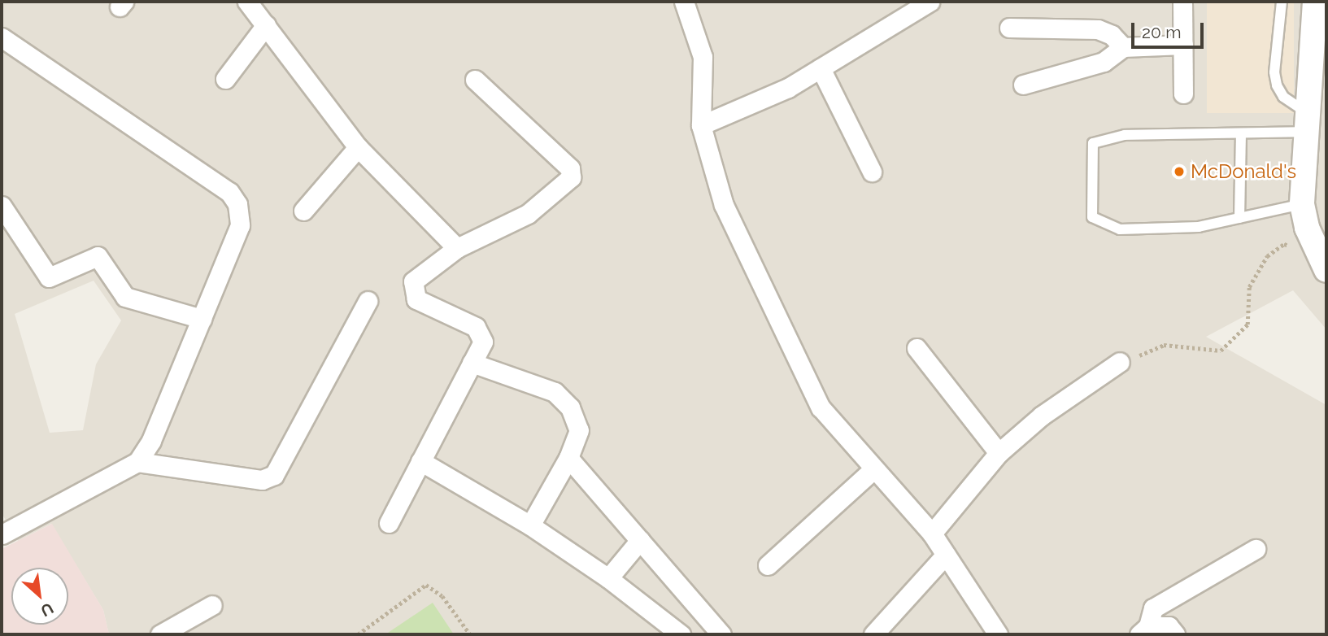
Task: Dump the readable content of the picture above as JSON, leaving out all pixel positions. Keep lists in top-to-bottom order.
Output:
{
  "places": ["McDonald's"],
  "scale_bar": "20 m",
  "north": "bottom right"
}
